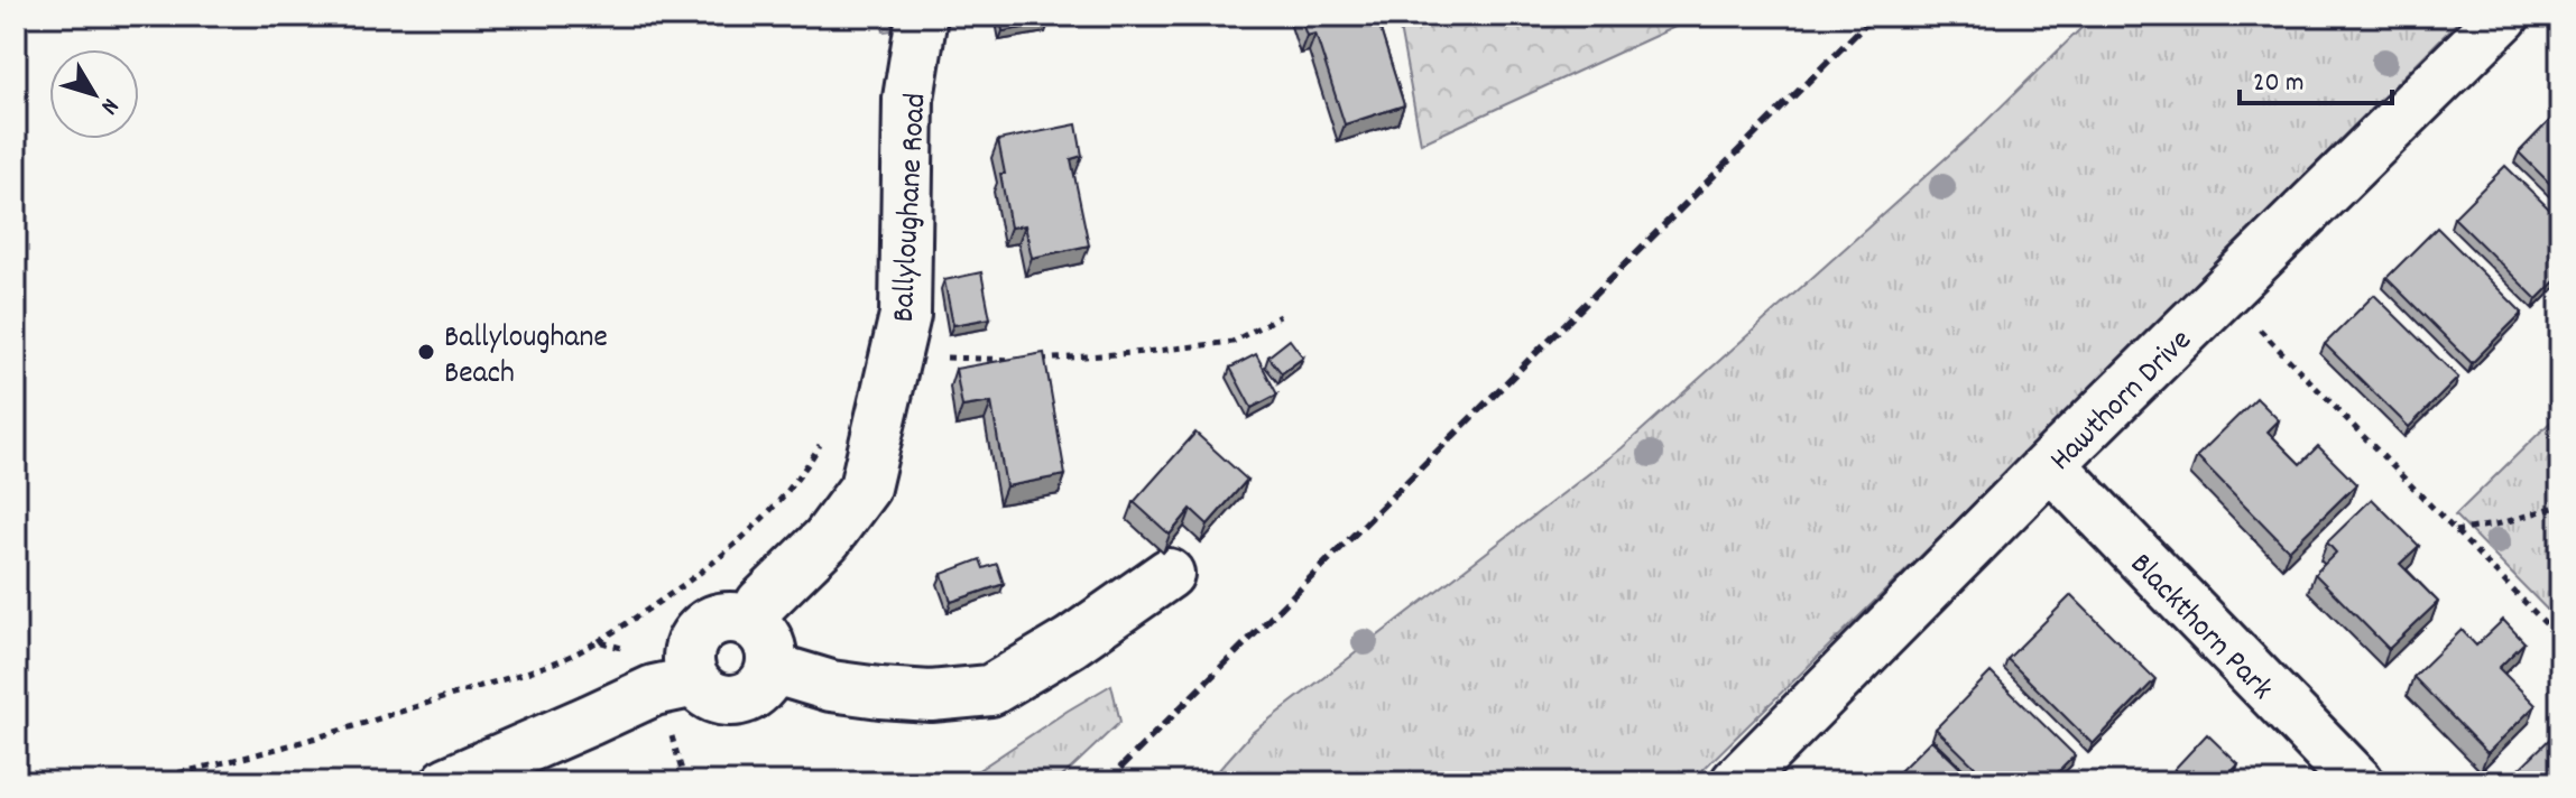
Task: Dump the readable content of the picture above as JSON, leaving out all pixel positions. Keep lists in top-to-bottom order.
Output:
{
  "streets": {
    "street": ["Ballyloughane Road", "Hawthorn Drive", "Blackthorn Park"]
  },
  "crossings": [
    ["Hawthorn Drive", "Blackthorn Park"]
  ],
  "places": ["Ballyloughane Beach"],
  "scale_bar": "20 m",
  "north": "bottom right"
}
